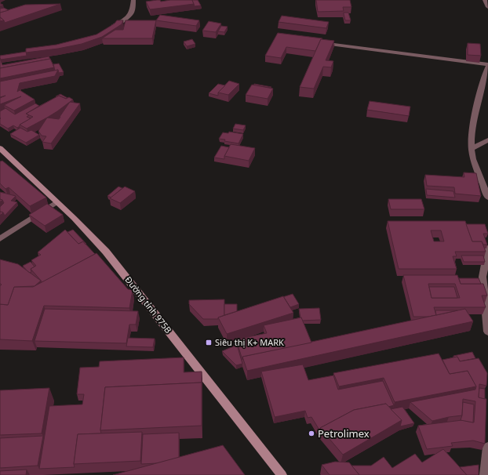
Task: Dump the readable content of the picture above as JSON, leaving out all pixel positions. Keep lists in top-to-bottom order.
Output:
{
  "streets": {
    "main road": ["Đường tỉnh 975B"]
  },
  "places": {
    "transit": ["Siêu thị K+ MARK"],
    "other": ["Petrolimex"]
  }
}
